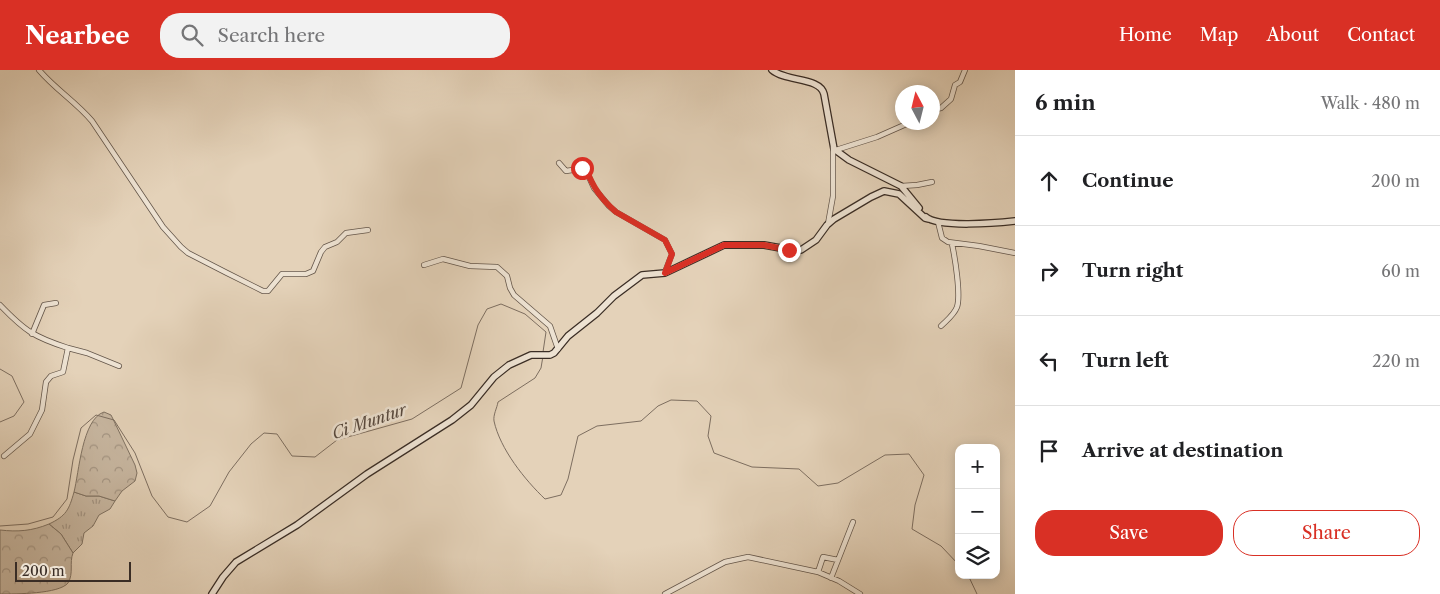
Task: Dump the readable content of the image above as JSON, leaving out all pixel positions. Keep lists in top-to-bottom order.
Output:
{
  "water": ["Ci Muntur"],
  "scale_bar": "200 m",
  "north": "top",
  "page": {
    "header": "Nearbee",
    "search": "Search here",
    "nav": [
      "Home",
      "Map",
      "About",
      "Contact"
    ],
    "heading": ["6 min", "Walk · 480 m"],
    "list": [
      ["Continue", "200 m"],
      ["Turn right", "60 m"],
      ["Turn left", "220 m"],
      "Arrive at destination"
    ],
    "map_buttons": ["+", "−"],
    "buttons": ["Save", "Share"],
    "scale": "200 m"
  }
}
